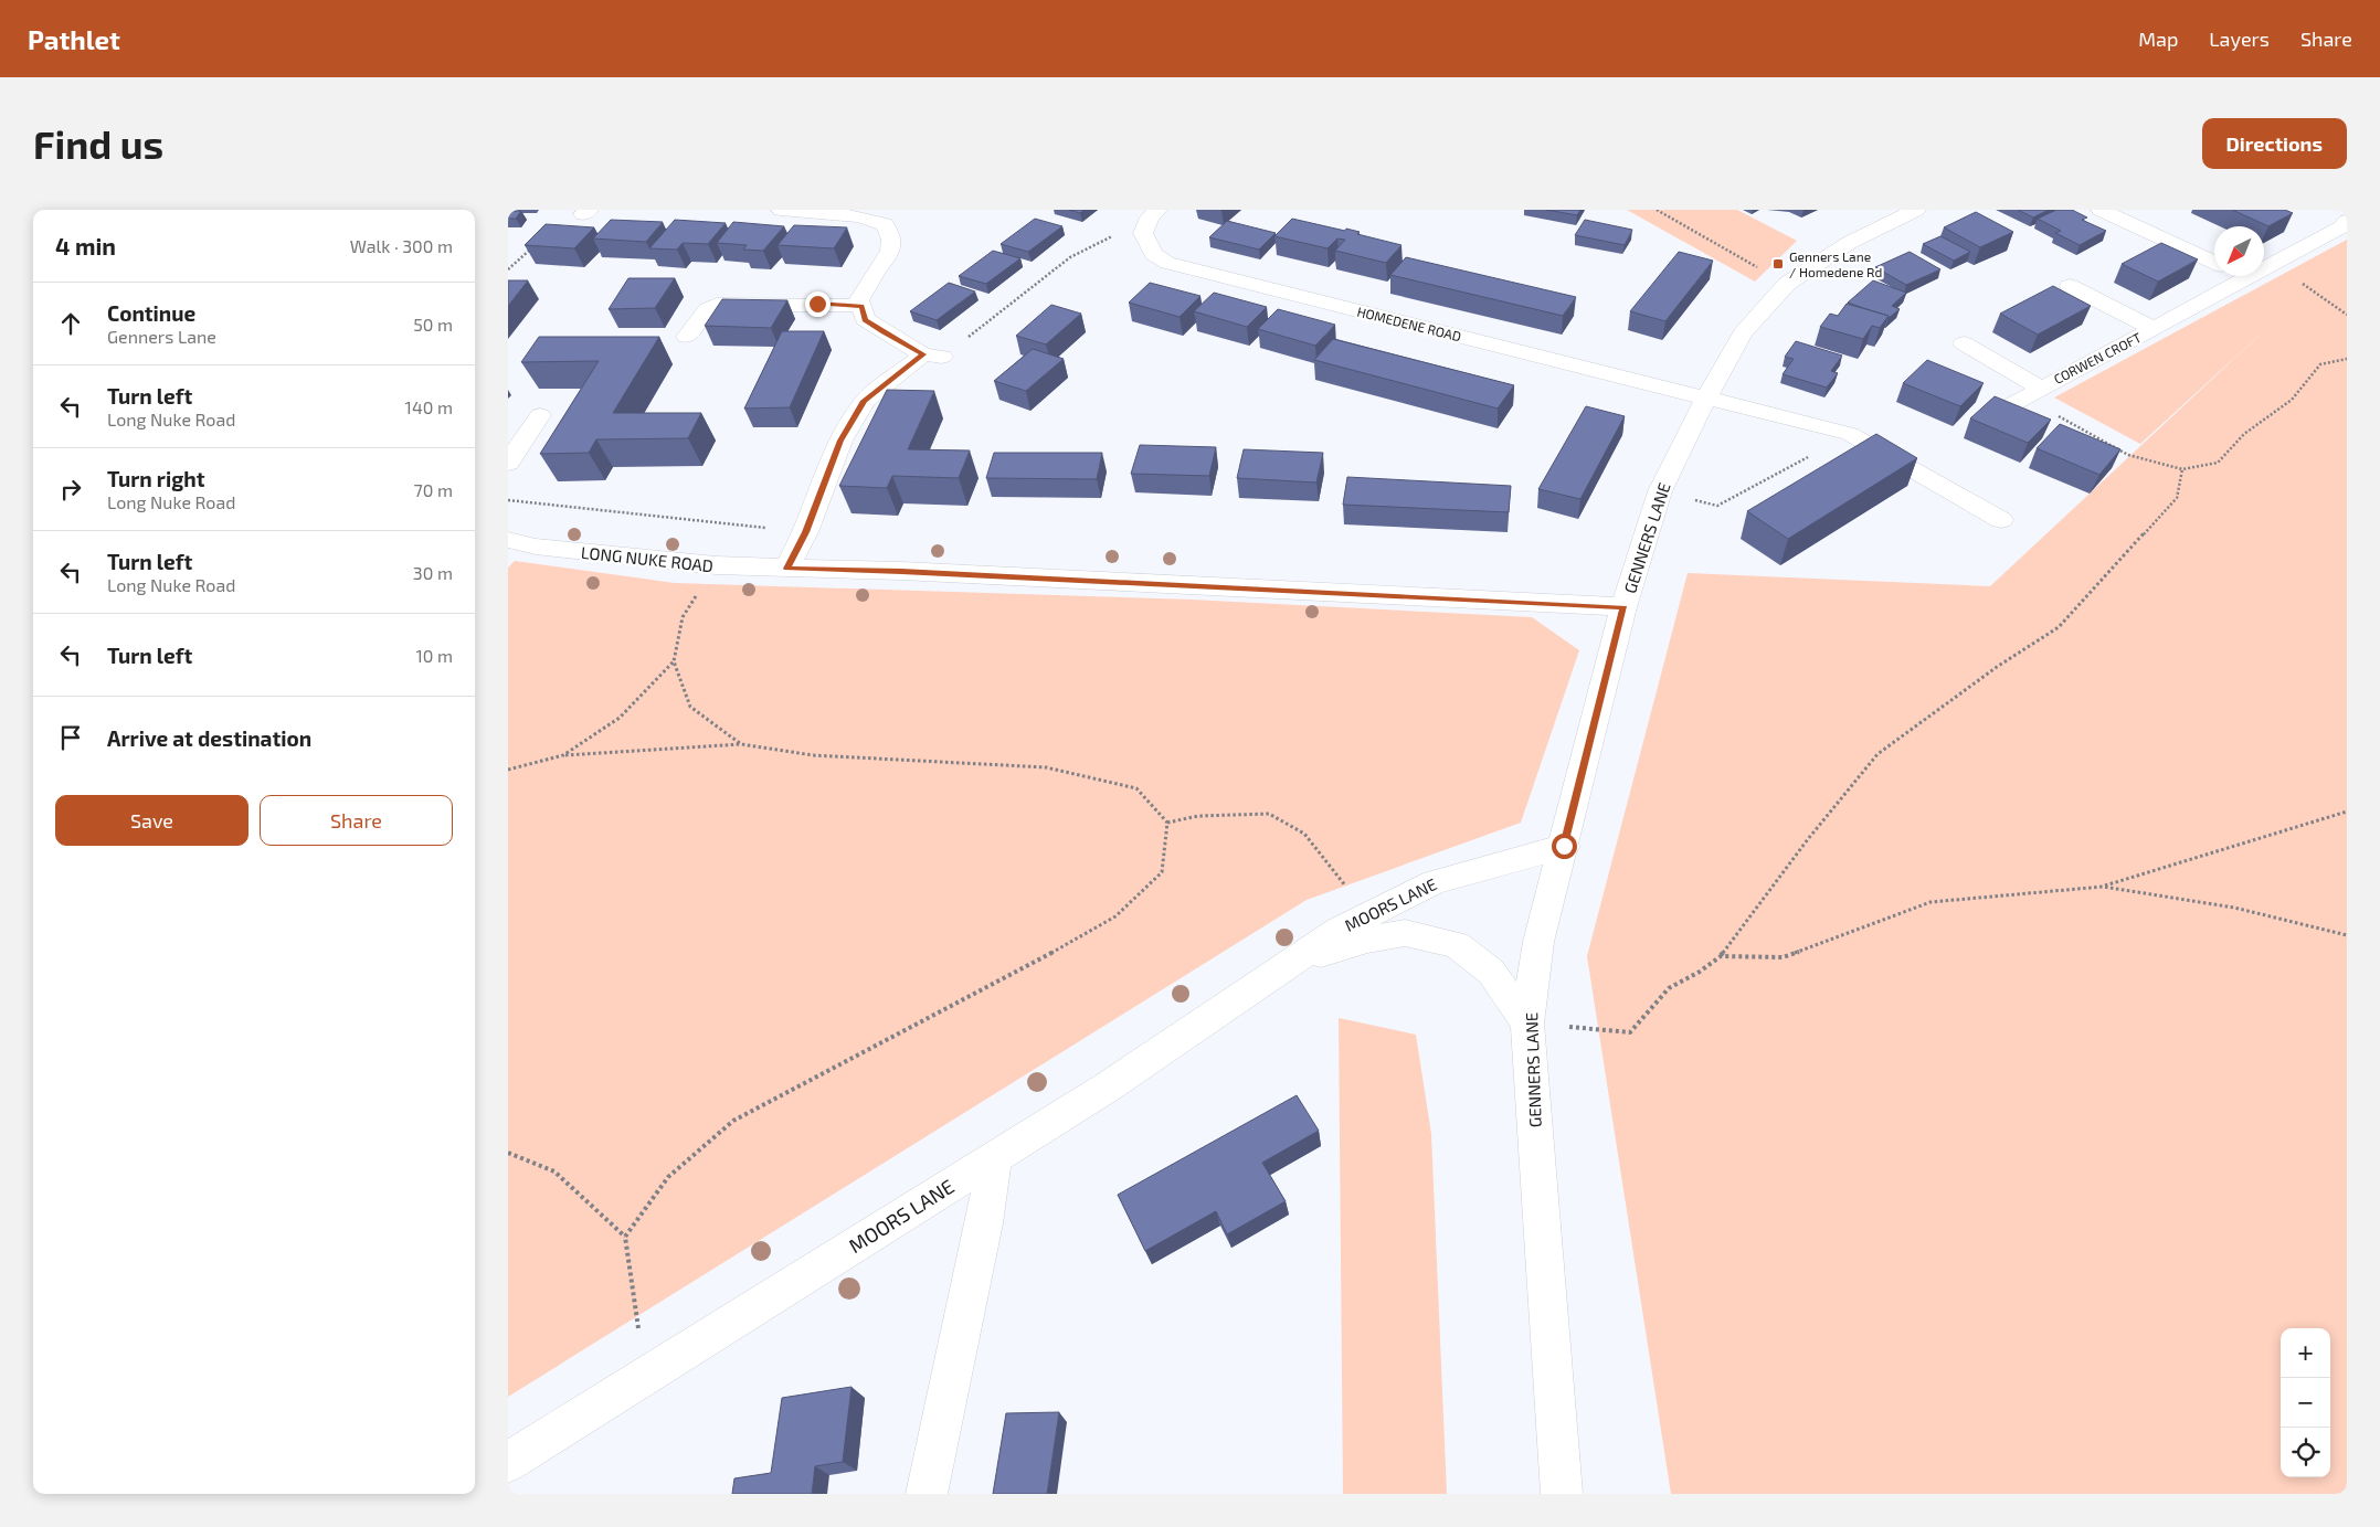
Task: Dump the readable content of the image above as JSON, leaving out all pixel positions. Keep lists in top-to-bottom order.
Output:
{
  "streets": {
    "street": [
      "HOMEDENE ROAD",
      "CORWEN CROFT",
      "GENNERS LANE",
      "LONG NUKE ROAD",
      "MOORS LANE"
    ]
  },
  "crossings": [
    ["HOMEDENE ROAD", "GENNERS LANE"],
    ["GENNERS LANE", "LONG NUKE ROAD"],
    ["GENNERS LANE", "MOORS LANE"]
  ],
  "places": {
    "transit": ["Genners Lane / Homedene Rd"]
  },
  "north": "bottom left",
  "page": {
    "header": "Pathlet",
    "nav": ["Map", "Layers", "Share"],
    "buttons": [
      "Directions",
      ["Save", "Share"]
    ],
    "title": "Find us",
    "heading": ["4 min", "Walk · 300 m"],
    "list": [
      ["Continue", "Genners Lane", "50 m"],
      ["Turn left", "Long Nuke Road", "140 m"],
      ["Turn right", "Long Nuke Road", "70 m"],
      ["Turn left", "Long Nuke Road", "30 m"],
      ["Turn left", "10 m"],
      "Arrive at destination"
    ],
    "map_buttons": ["+", "−"]
  }
}
